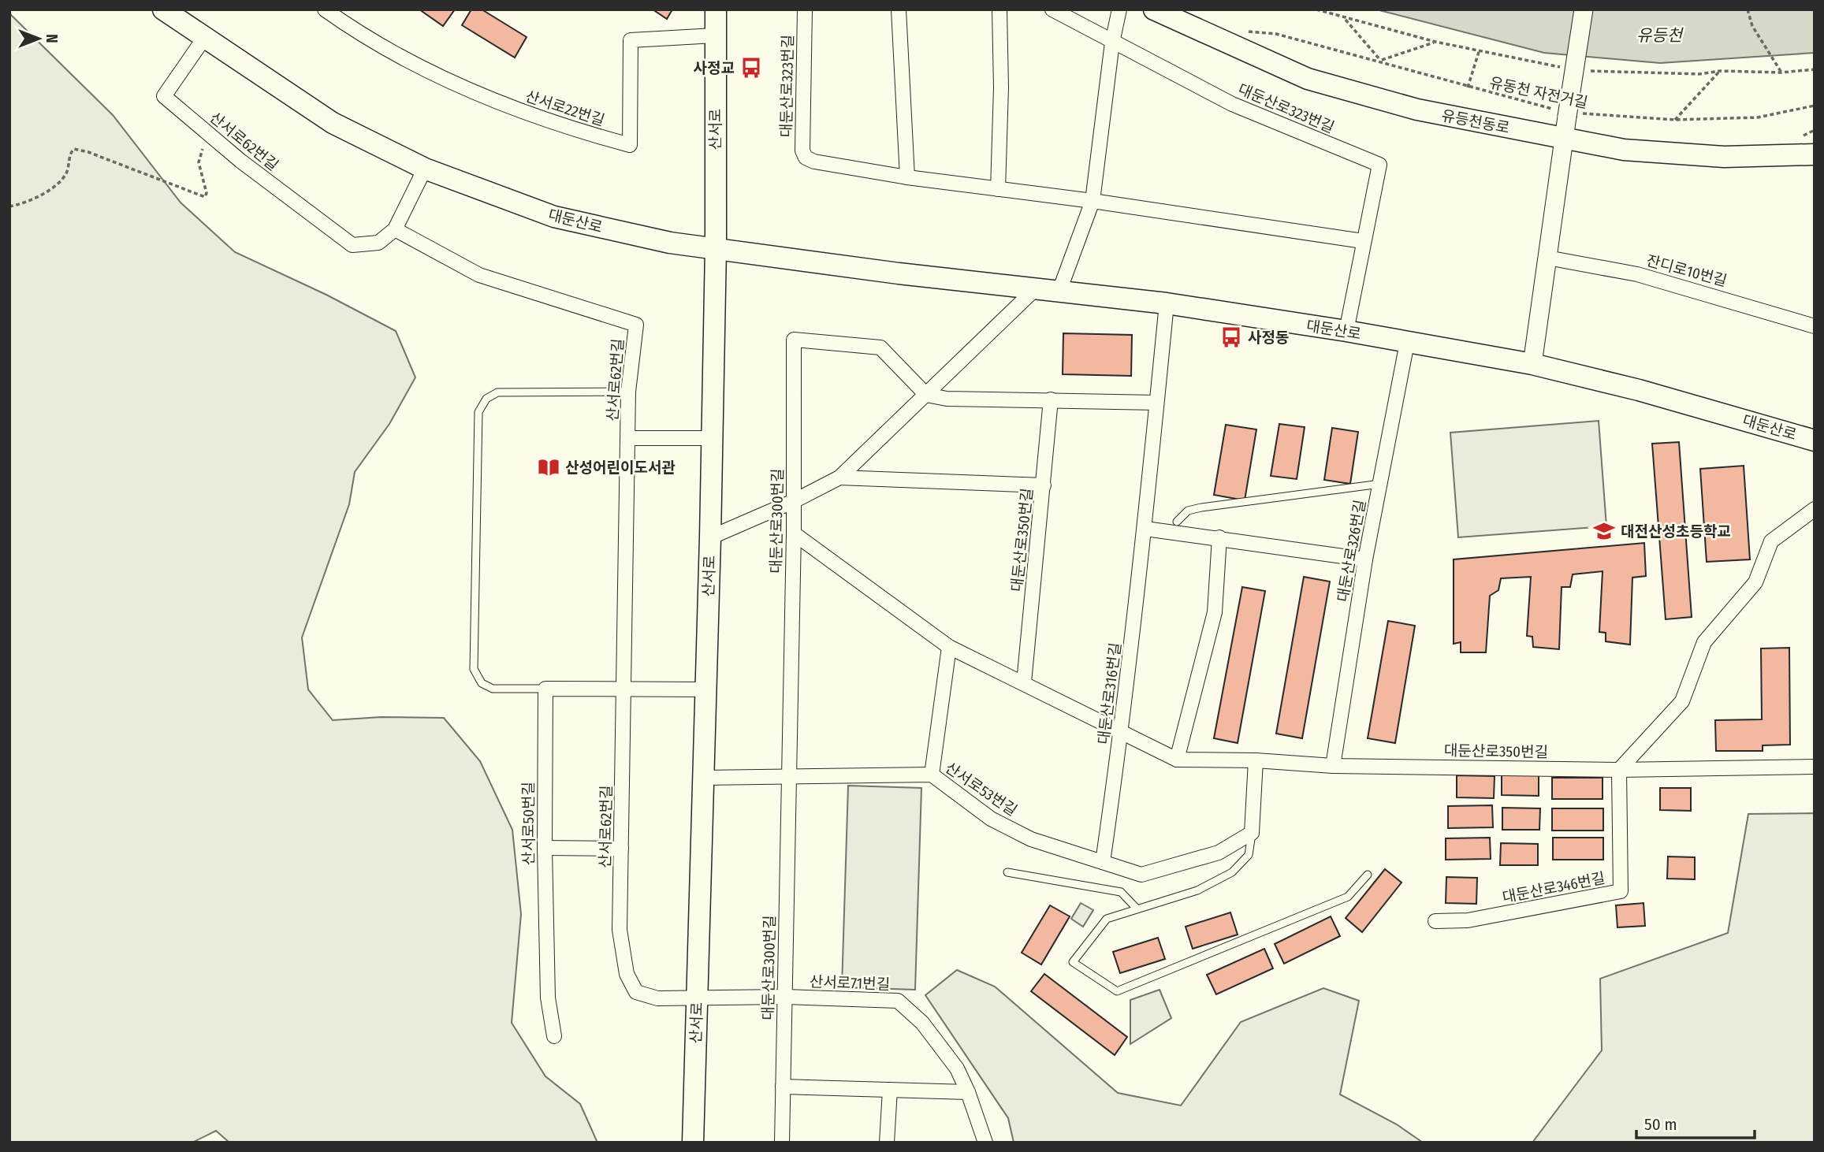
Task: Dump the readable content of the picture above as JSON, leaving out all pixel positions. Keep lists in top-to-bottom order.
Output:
{
  "streets": {
    "main road": ["유등천동로", "산서로", "대둔산로"],
    "street": [
      "대둔산로323번길",
      "산서로22번길",
      "산서로62번길",
      "잔디로10번길",
      "대둔산로300번길",
      "대둔산로350번길",
      "대둔산로326번길",
      "대둔산로316번길",
      "산서로53번길",
      "산서로50번길",
      "대둔산로346번길",
      "산서로71번길"
    ],
    "path": ["유동천 자전거길"]
  },
  "crossings": [
    ["대둔산로323번길", "대둔산로"],
    ["산서로22번길", "산서로"],
    ["산서로", "산서로62번길"],
    ["산서로", "대둔산로"],
    ["산서로", "산서로53번길"],
    ["산서로", "산서로71번길"],
    ["산서로62번길", "대둔산로"],
    ["산서로62번길", "산서로71번길"],
    ["대둔산로", "대둔산로326번길"],
    ["대둔산로", "대둔산로316번길"],
    ["대둔산로300번길", "대둔산로350번길"],
    ["대둔산로300번길", "산서로53번길"],
    ["대둔산로300번길", "산서로71번길"],
    ["대둔산로350번길", "대둔산로326번길"],
    ["대둔산로350번길", "대둔산로316번길"],
    ["대둔산로350번길", "대둔산로346번길"],
    ["대둔산로316번길", "산서로53번길"]
  ],
  "water": ["유등천"],
  "places": {
    "bus stop": ["사정교", "사정동"],
    "library": ["산성어린이도서관"],
    "school or university": ["대전산성초등학교"]
  },
  "scale_bar": "50 m",
  "north": "right"
}
